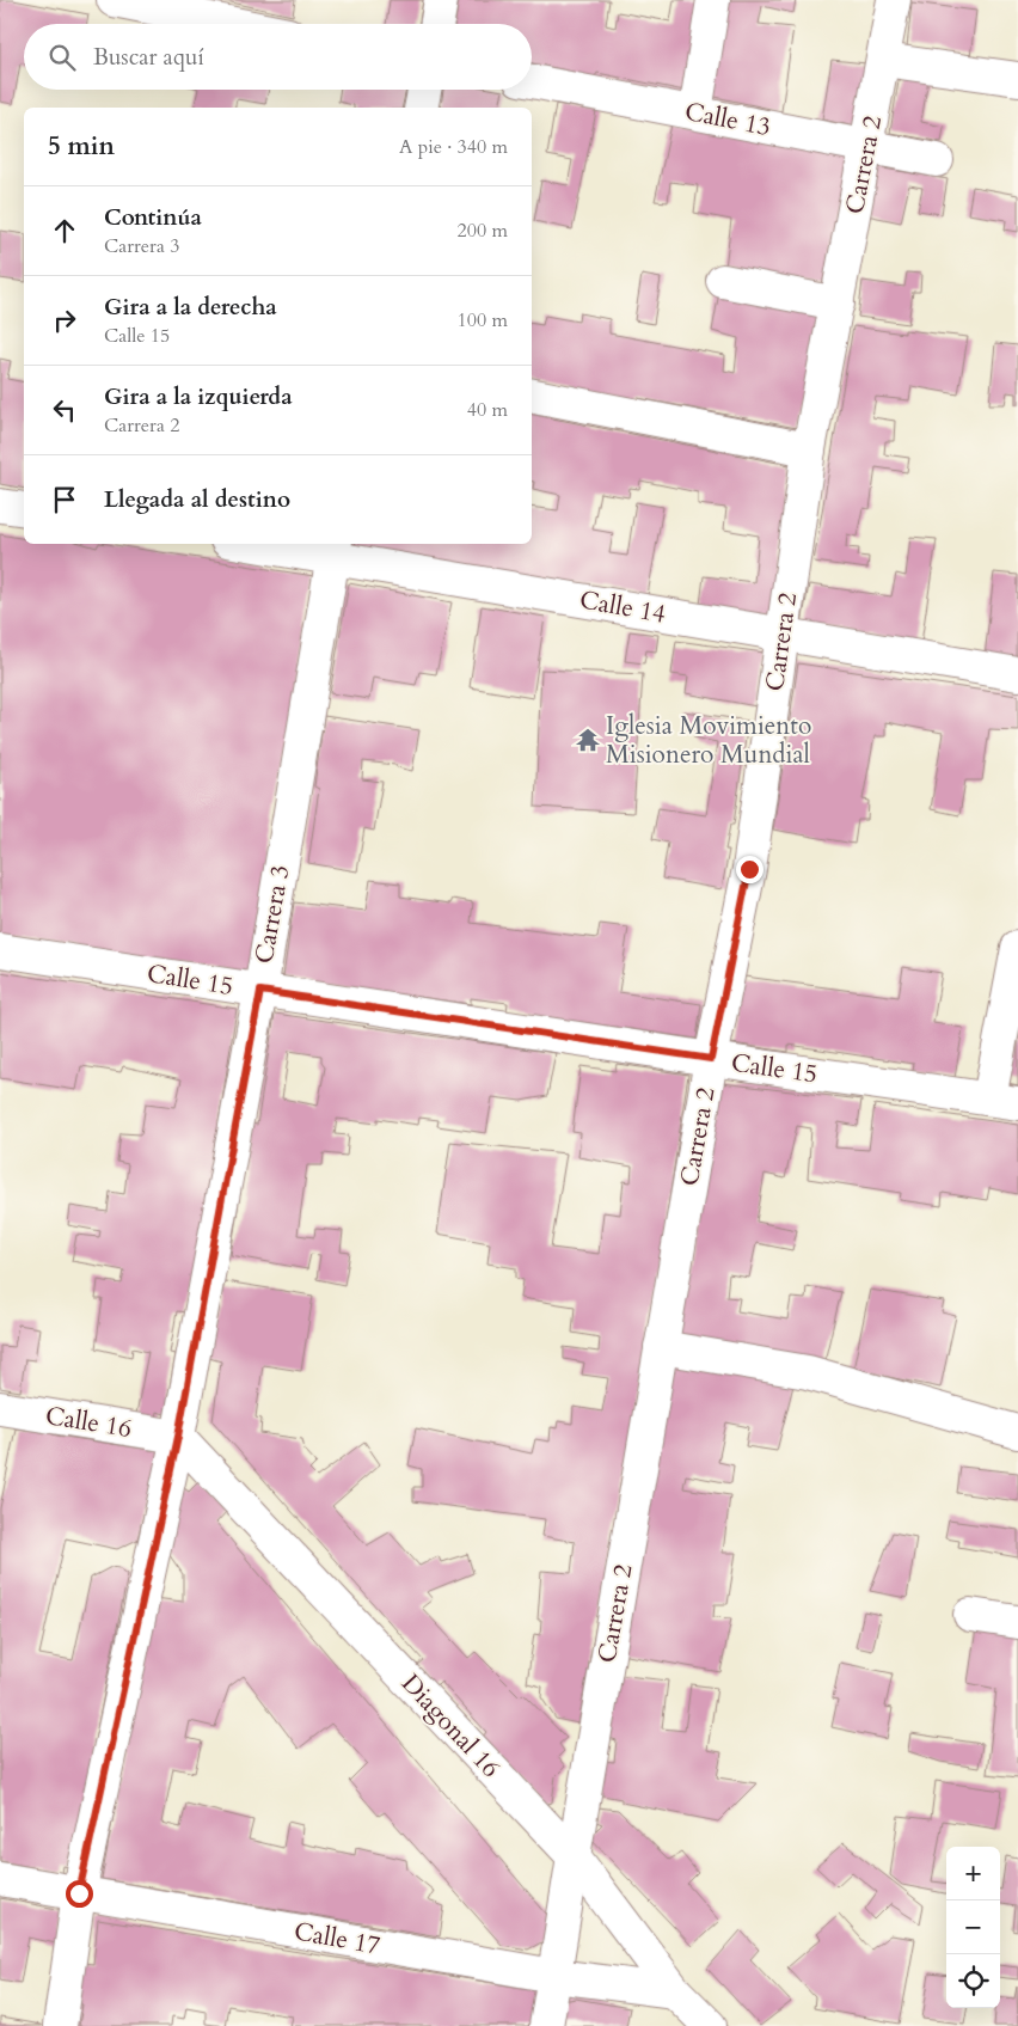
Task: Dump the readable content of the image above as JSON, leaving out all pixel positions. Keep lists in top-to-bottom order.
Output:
{
  "streets": {
    "street": [
      "Calle 13",
      "Carrera 2",
      "Calle 14",
      "Carrera 3",
      "Calle 15",
      "Calle 16",
      "Diagonal 16",
      "Calle 17"
    ]
  },
  "crossings": [
    ["Calle 13", "Carrera 2"],
    ["Carrera 2", "Calle 14"],
    ["Carrera 2", "Calle 15"],
    ["Carrera 2", "Diagonal 16"],
    ["Carrera 2", "Calle 17"],
    ["Calle 14", "Carrera 3"],
    ["Carrera 3", "Calle 15"],
    ["Carrera 3", "Calle 16"],
    ["Carrera 3", "Diagonal 16"],
    ["Carrera 3", "Calle 17"],
    ["Calle 16", "Diagonal 16"],
    ["Diagonal 16", "Calle 17"]
  ],
  "places": {
    "temple": ["Iglesia Movimiento Misionero Mundial"]
  },
  "page": {
    "search": "Buscar aquí",
    "heading": ["5 min", "A pie · 340 m"],
    "list": [
      ["Continúa", "Carrera 3", "200 m"],
      ["Gira a la derecha", "Calle 15", "100 m"],
      ["Gira a la izquierda", "Carrera 2", "40 m"],
      "Llegada al destino"
    ],
    "map_buttons": ["+", "−"]
  }
}
